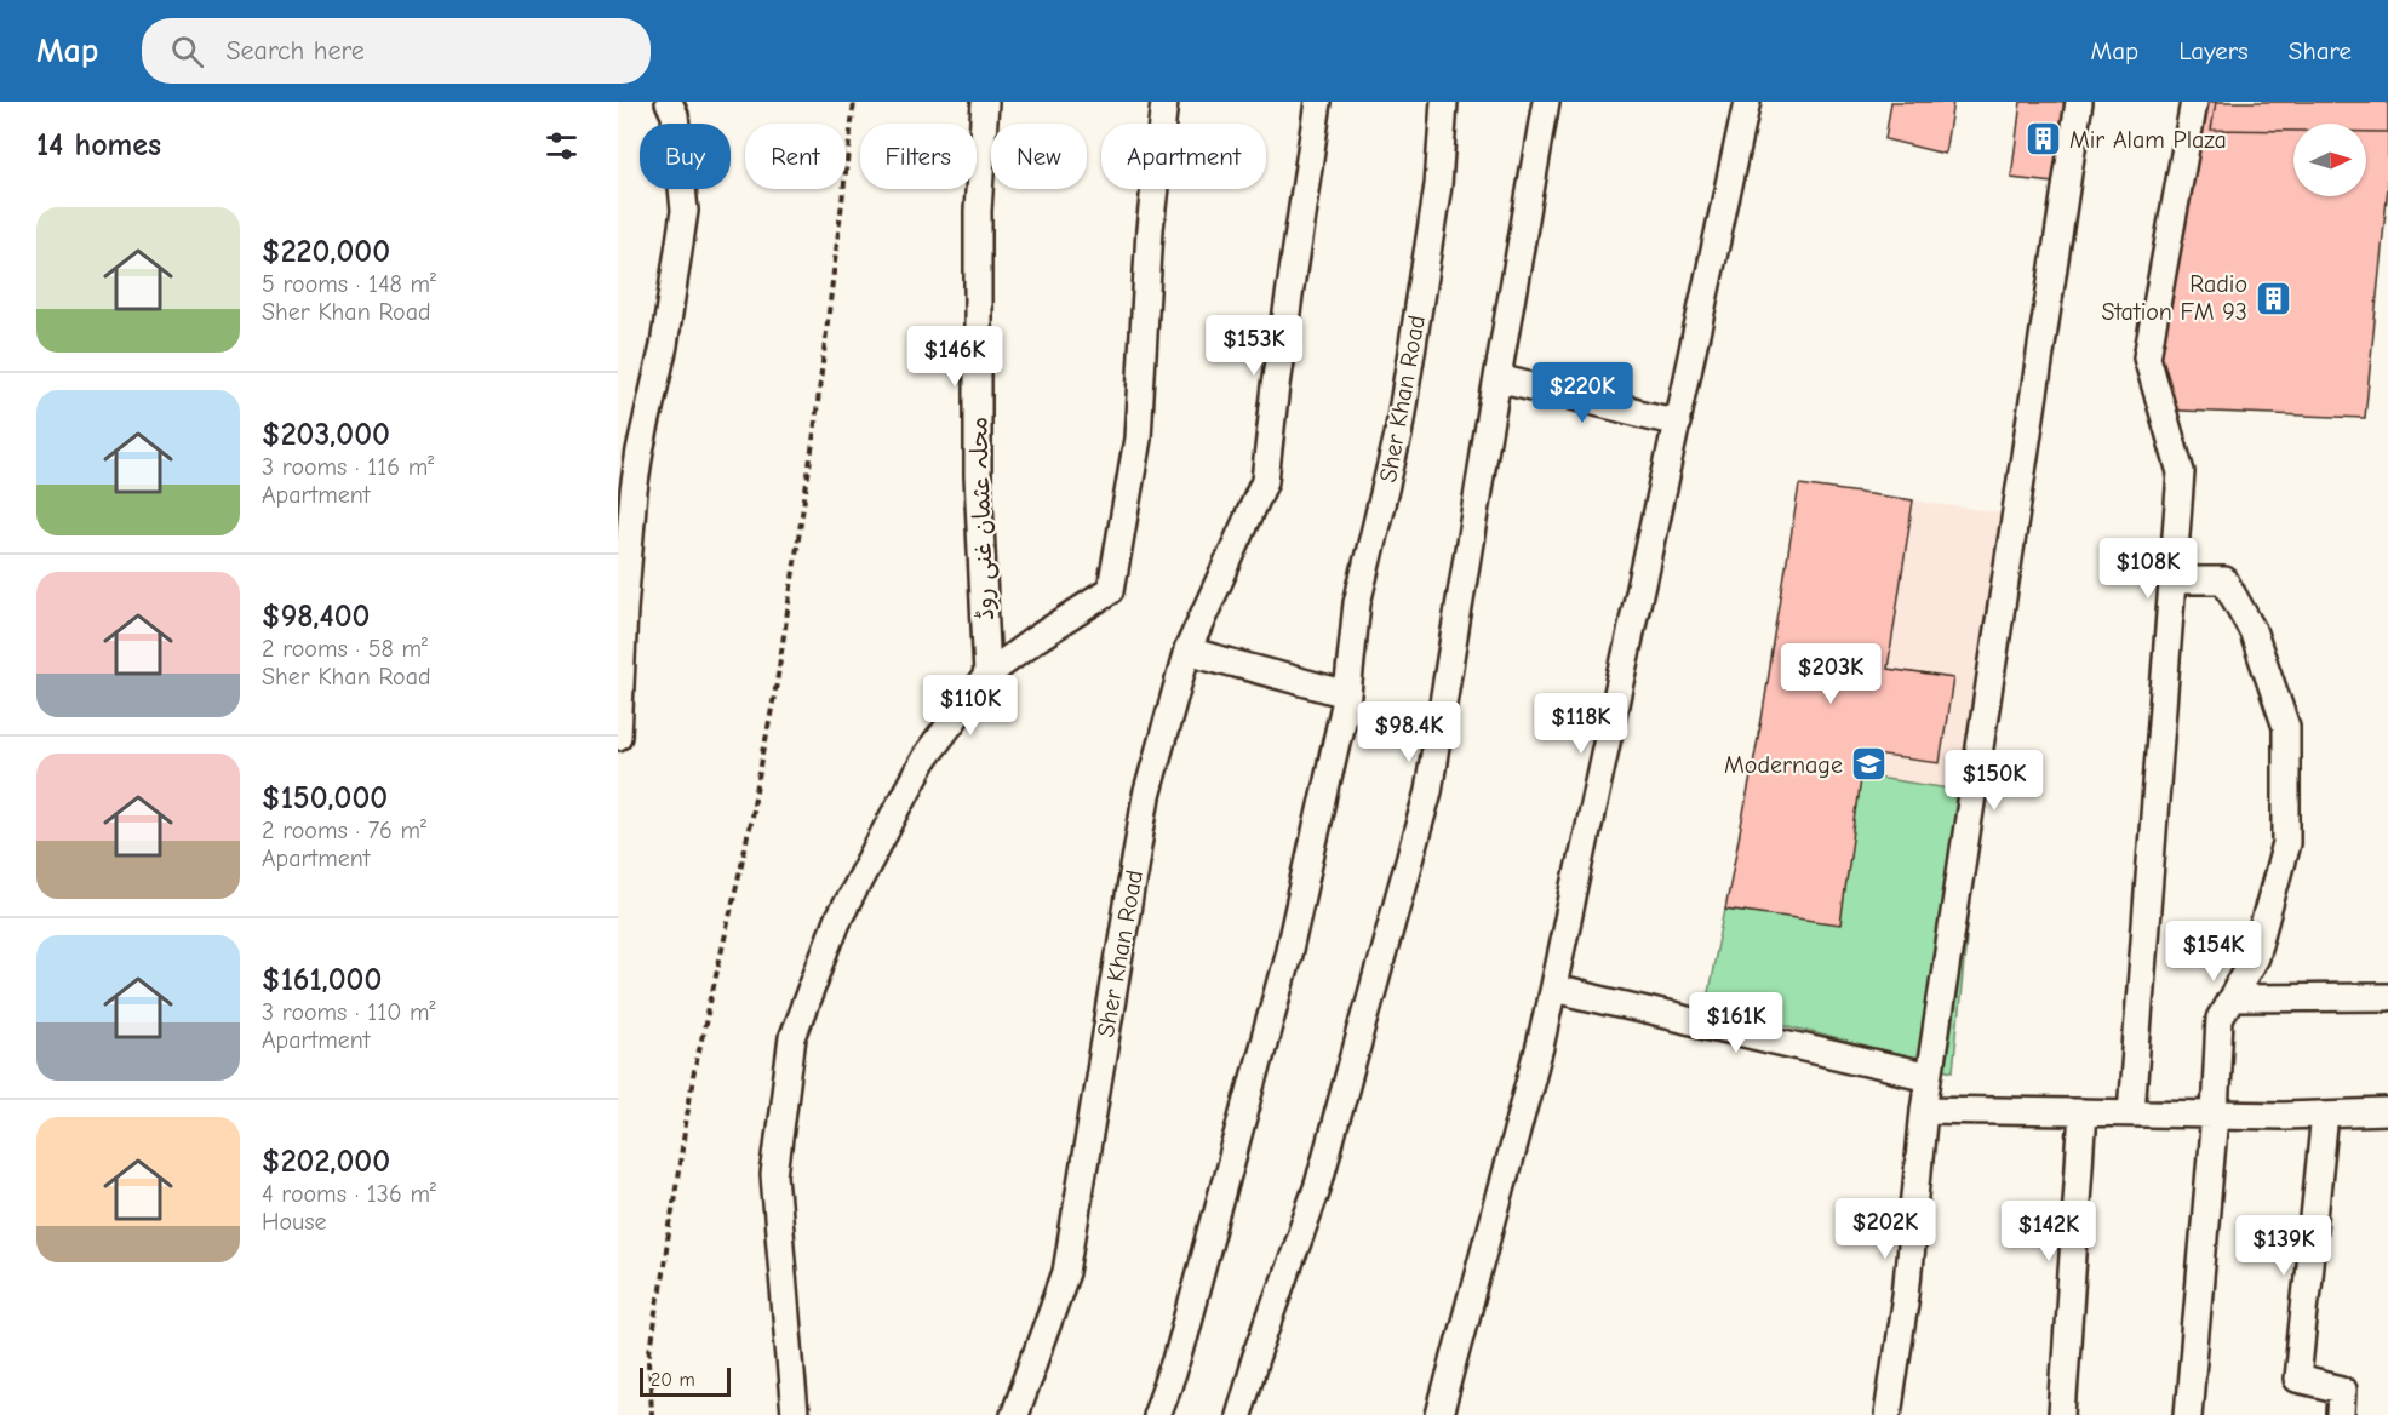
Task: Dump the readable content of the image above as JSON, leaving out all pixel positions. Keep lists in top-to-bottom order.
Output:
{
  "streets": {
    "street": ["Sher Khan Road", "محلہ عثمان غنی روڈ"]
  },
  "places": {
    "building": ["Mir Alam Plaza", "Radio Station FM 93"],
    "school or university": ["Modernage"]
  },
  "scale_bar": "20 m",
  "north": "right",
  "page": {
    "header": "Map",
    "search": "Search here",
    "nav": ["Map", "Layers", "Share"],
    "heading": "14 homes",
    "chip": [
      "Buy",
      "Rent",
      "Filters",
      "New",
      "Apartment"
    ],
    "list": [
      {
        "name": "$220,000",
        "note": "5 rooms · 148 m² · Sher Khan Road"
      },
      {
        "name": "$203,000",
        "note": "3 rooms · 116 m² · Apartment"
      },
      {
        "name": "$98,400",
        "note": "2 rooms · 58 m² · Sher Khan Road"
      },
      {
        "name": "$150,000",
        "note": "2 rooms · 76 m² · Apartment"
      },
      {
        "name": "$161,000",
        "note": "3 rooms · 110 m² · Apartment"
      },
      {
        "name": "$202,000",
        "note": "4 rooms · 136 m² · House"
      }
    ],
    "price": [
      "$153K",
      "$146K",
      "$220K",
      "$108K",
      "$203K",
      "$110K",
      "$118K",
      "$98.4K",
      "$150K",
      "$154K",
      "$161K",
      "$202K",
      "$142K",
      "$139K"
    ],
    "scale": "20 m"
  }
}
